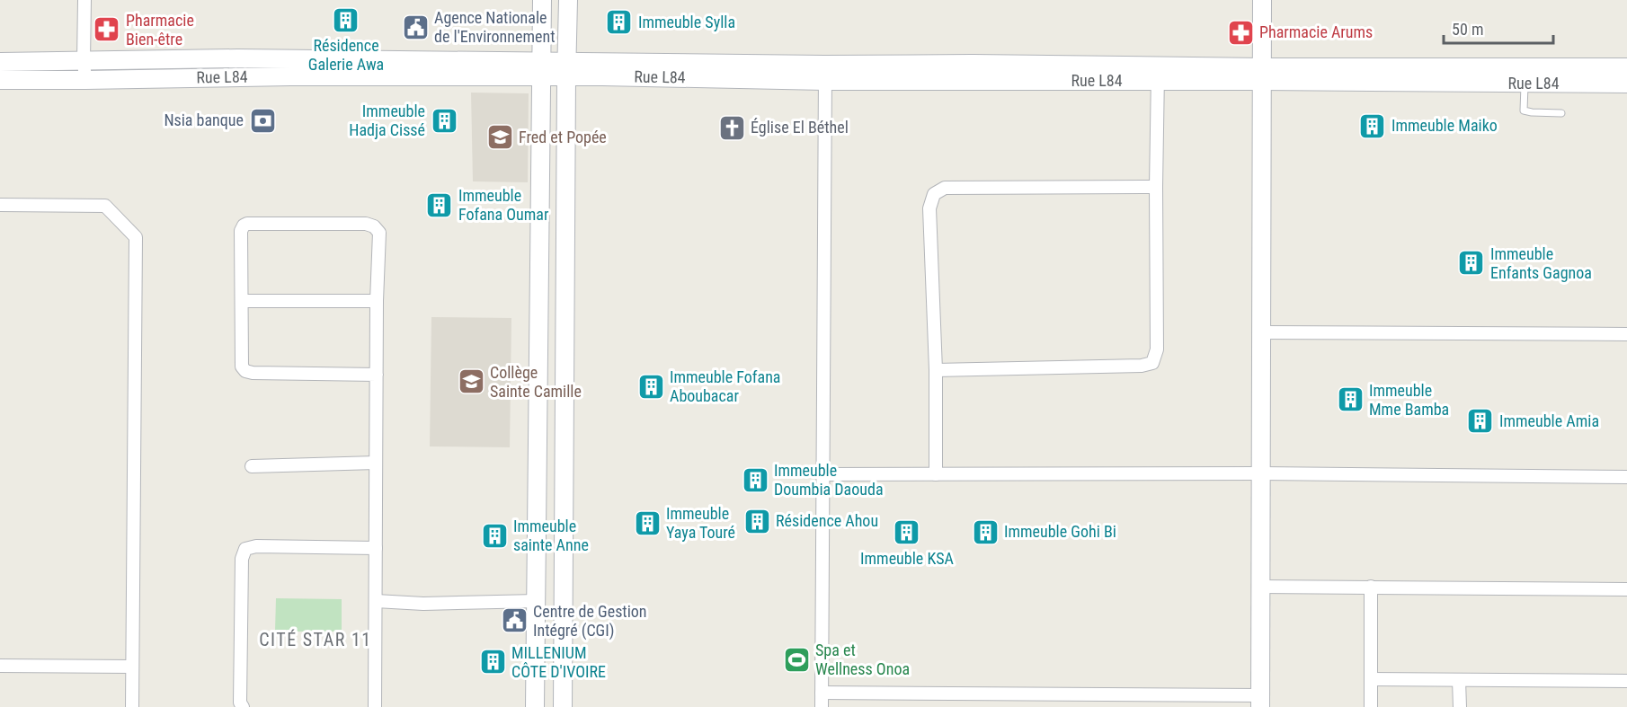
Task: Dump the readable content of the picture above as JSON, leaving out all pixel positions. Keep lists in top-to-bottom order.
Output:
{
  "streets": {
    "street": ["Rue L84"]
  },
  "districts": ["CITÉ STAR 11"],
  "places": {
    "building": [
      "Résidence Galerie Awa",
      "Immeuble Sylla",
      "Immeuble Hadja Cissé",
      "Immeuble Maiko",
      "Immeuble Fofana Oumar",
      "Immeuble Enfants Gagnoa",
      "Immeuble Fofana Aboubacar",
      "Immeuble Mme Bamba",
      "Immeuble Amia",
      "Immeuble Doumbia Daouda",
      "Résidence Ahou",
      "Immeuble Yaya Touré",
      "Immeuble Gohi Bi",
      "Immeuble KSA",
      "Immeuble sainte Anne",
      "MILLENIUM CÔTE D'IVOIRE"
    ],
    "public building": ["Agence Nationale de l'Environnement", "Centre de Gestion Intégré (CGI)"],
    "pharmacy": ["Pharmacie Bien-être", "Pharmacie Arums"],
    "bank": ["Nsia banque"],
    "church": ["Église El Béthel"],
    "school or university": ["Fred et Popée", "Collège Sainte Camille"],
    "sports": ["Spa et Wellness Onoa"]
  },
  "scale_bar": "50 m"
}
